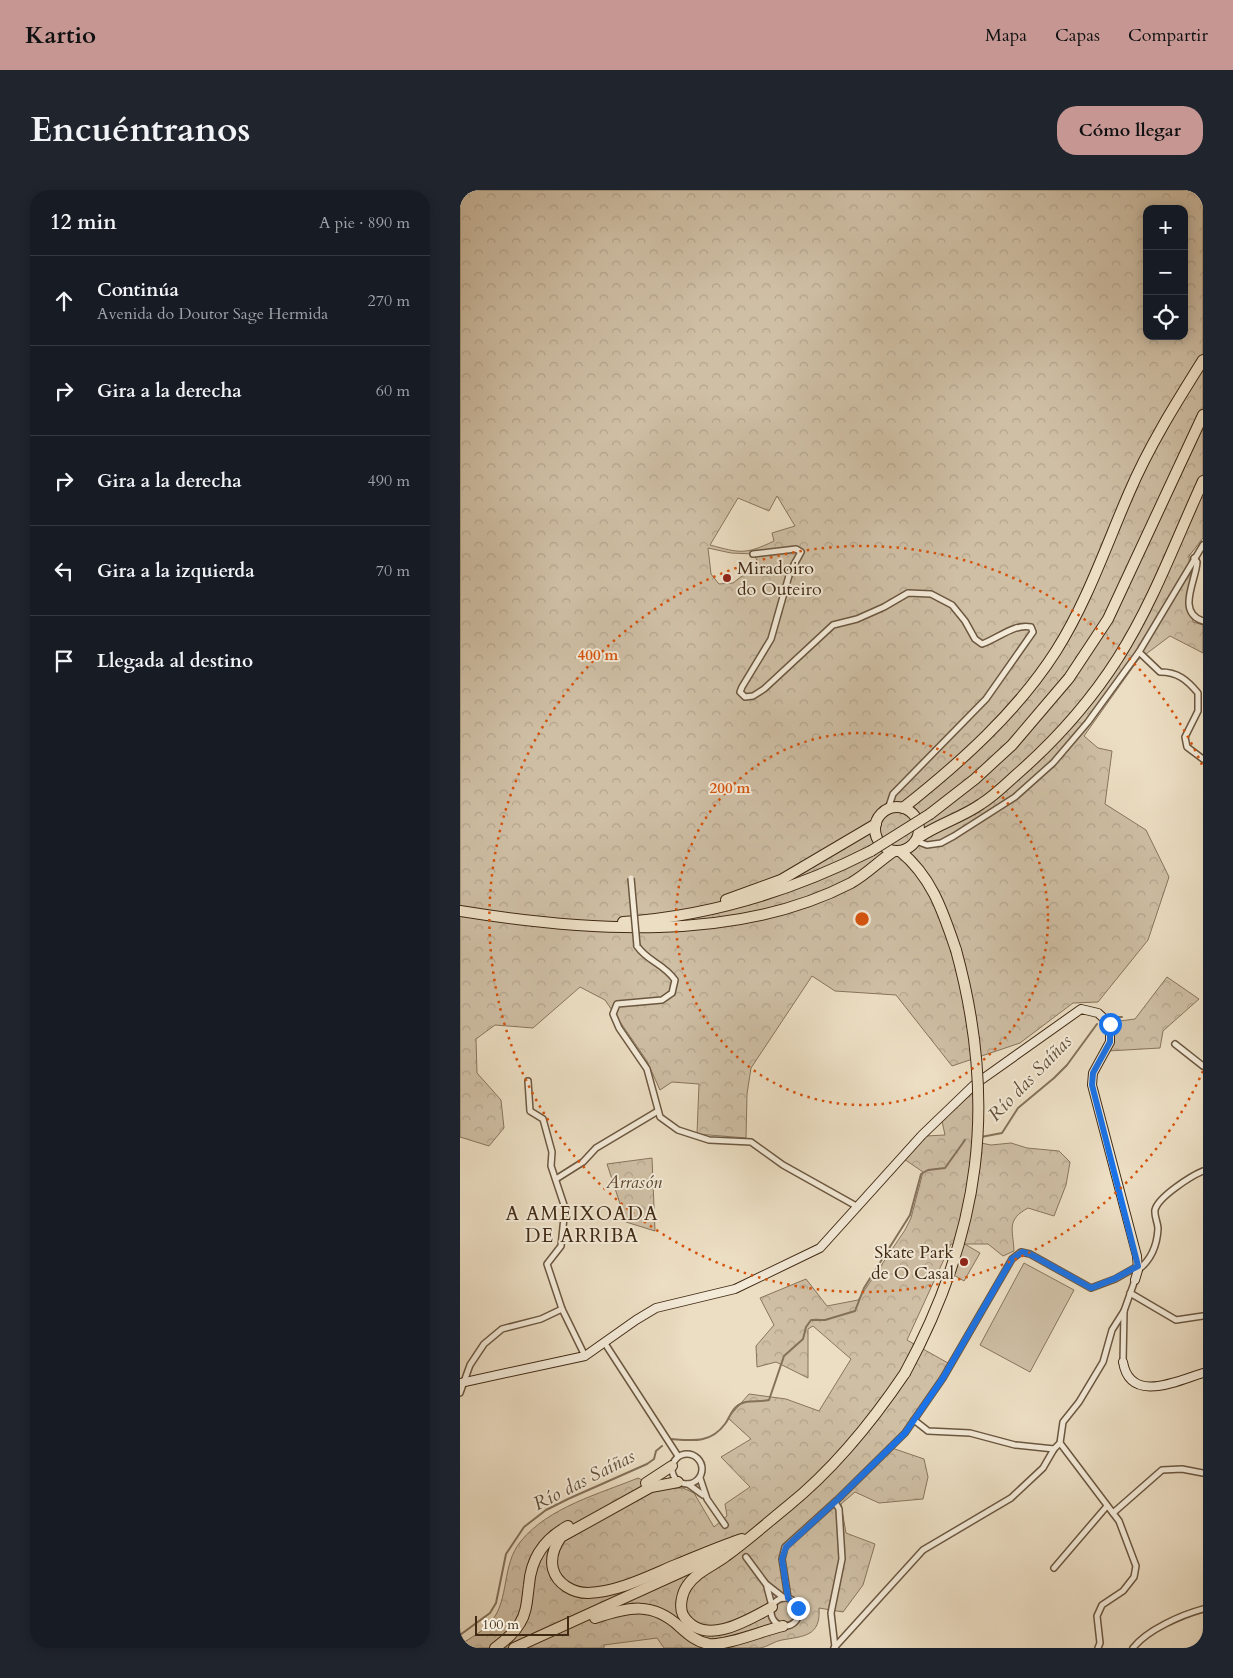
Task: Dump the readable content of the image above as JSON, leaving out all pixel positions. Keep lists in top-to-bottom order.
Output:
{
  "districts": ["A AMEIXOADA DE ARRIBA"],
  "water": ["Río das Saíñas"],
  "parks": ["Arrasón"],
  "places": ["Miradoiro do Outeiro", "Skate Park de O Casal"],
  "scale_bar": "100 m",
  "page": {
    "header": "Kartio",
    "nav": ["Mapa", "Capas", "Compartir"],
    "title": "Encuéntranos",
    "buttons": "Cómo llegar",
    "heading": ["12 min", "A pie · 890 m"],
    "map_buttons": ["+", "−"],
    "list": [
      ["Continúa", "Avenida do Doutor Sage Hermida", "270 m"],
      ["Gira a la derecha", "60 m"],
      ["Gira a la derecha", "490 m"],
      ["Gira a la izquierda", "70 m"],
      "Llegada al destino"
    ],
    "scale": "100 m"
  },
  "rings": ["400 m", "200 m"]
}
